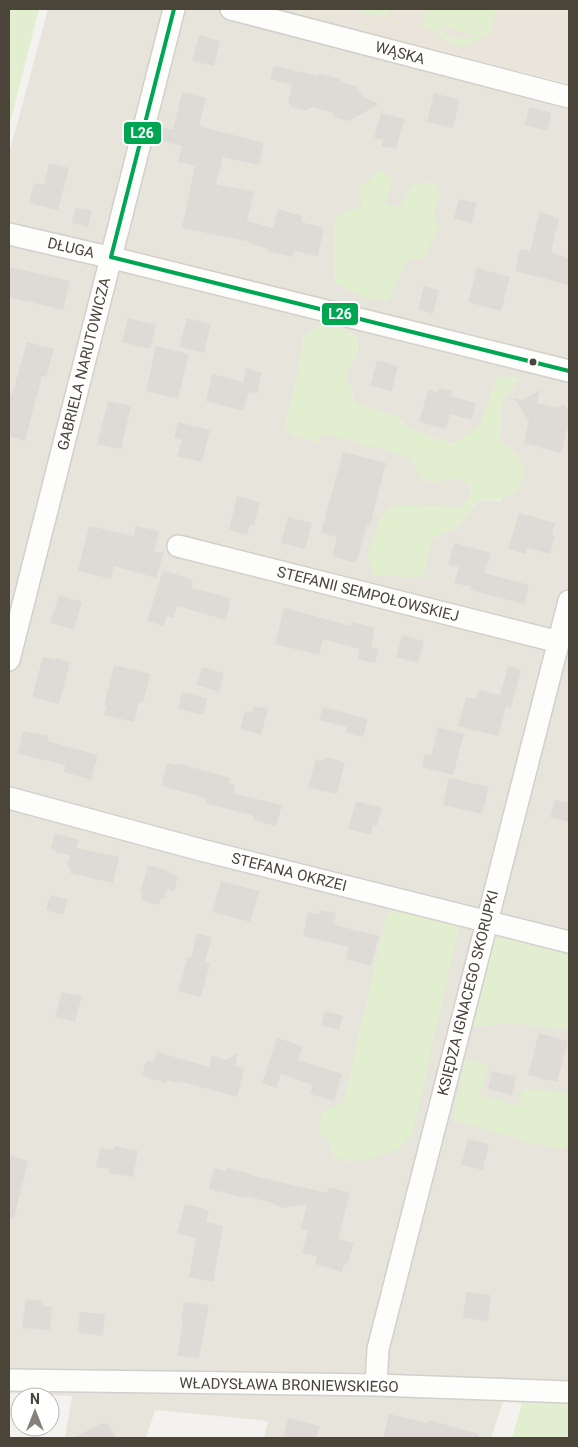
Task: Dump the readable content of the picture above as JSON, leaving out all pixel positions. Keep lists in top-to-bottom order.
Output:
{
  "streets": {
    "street": [
      "WĄSKA",
      "DŁUGA",
      "GABRIELA NARUTOWICZA",
      "STEFANII SEMPOŁOWSKIEJ",
      "STEFANA OKRZEI",
      "KSIĘDZA IGNACEGO SKORUPKI",
      "WŁADYSŁAWA BRONIEWSKIEGO"
    ]
  },
  "crossings": [
    ["DŁUGA", "GABRIELA NARUTOWICZA"],
    ["STEFANII SEMPOŁOWSKIEJ", "KSIĘDZA IGNACEGO SKORUPKI"],
    ["STEFANA OKRZEI", "KSIĘDZA IGNACEGO SKORUPKI"],
    ["KSIĘDZA IGNACEGO SKORUPKI", "WŁADYSŁAWA BRONIEWSKIEGO"]
  ],
  "lines": ["transit line L26"],
  "north": "top"
}
